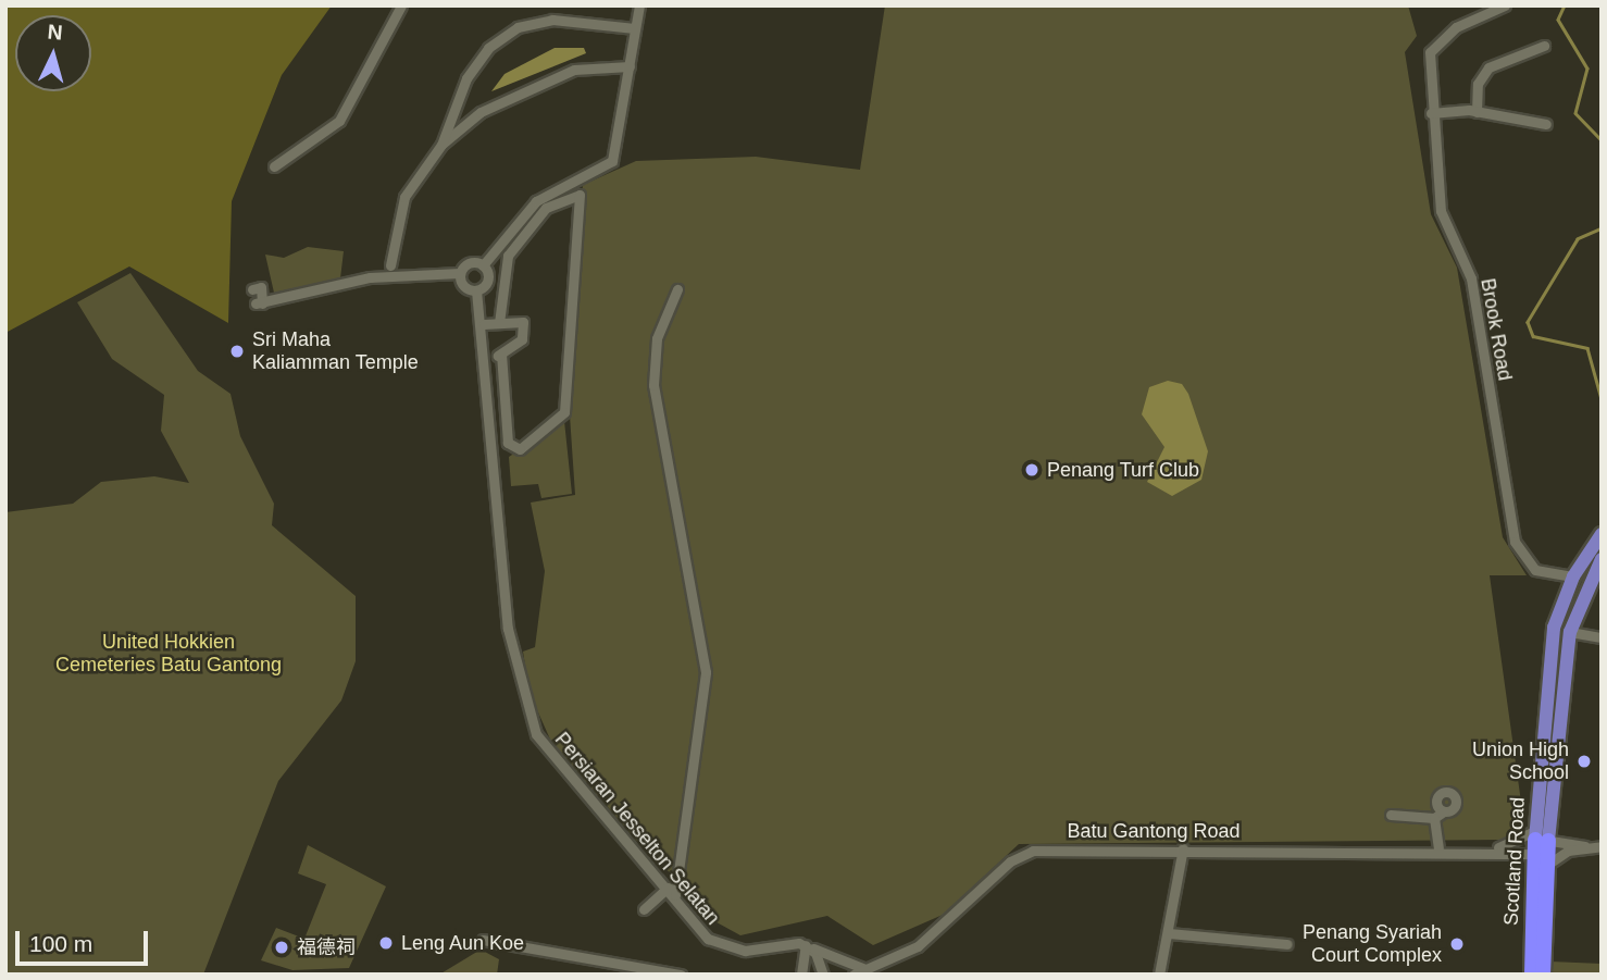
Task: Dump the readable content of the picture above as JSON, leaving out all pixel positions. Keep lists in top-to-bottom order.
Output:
{
  "streets": {
    "highway": ["Scotland Road"],
    "street": ["Brook Road", "Persiaran Jesselton Selatan", "Batu Gantong Road"]
  },
  "crossings": [
    ["Brook Road", "Scotland Road"],
    ["Batu Gantong Road", "Scotland Road"]
  ],
  "parks": ["United Hokkien Cemeteries Batu Gantong"],
  "places": [
    "Sri Maha Kaliamman Temple",
    "Penang Turf Club",
    "Union High School",
    "Leng Aun Koe",
    "Penang Syariah Court Complex",
    "福德祠"
  ],
  "scale_bar": "100 m",
  "north": "top"
}
